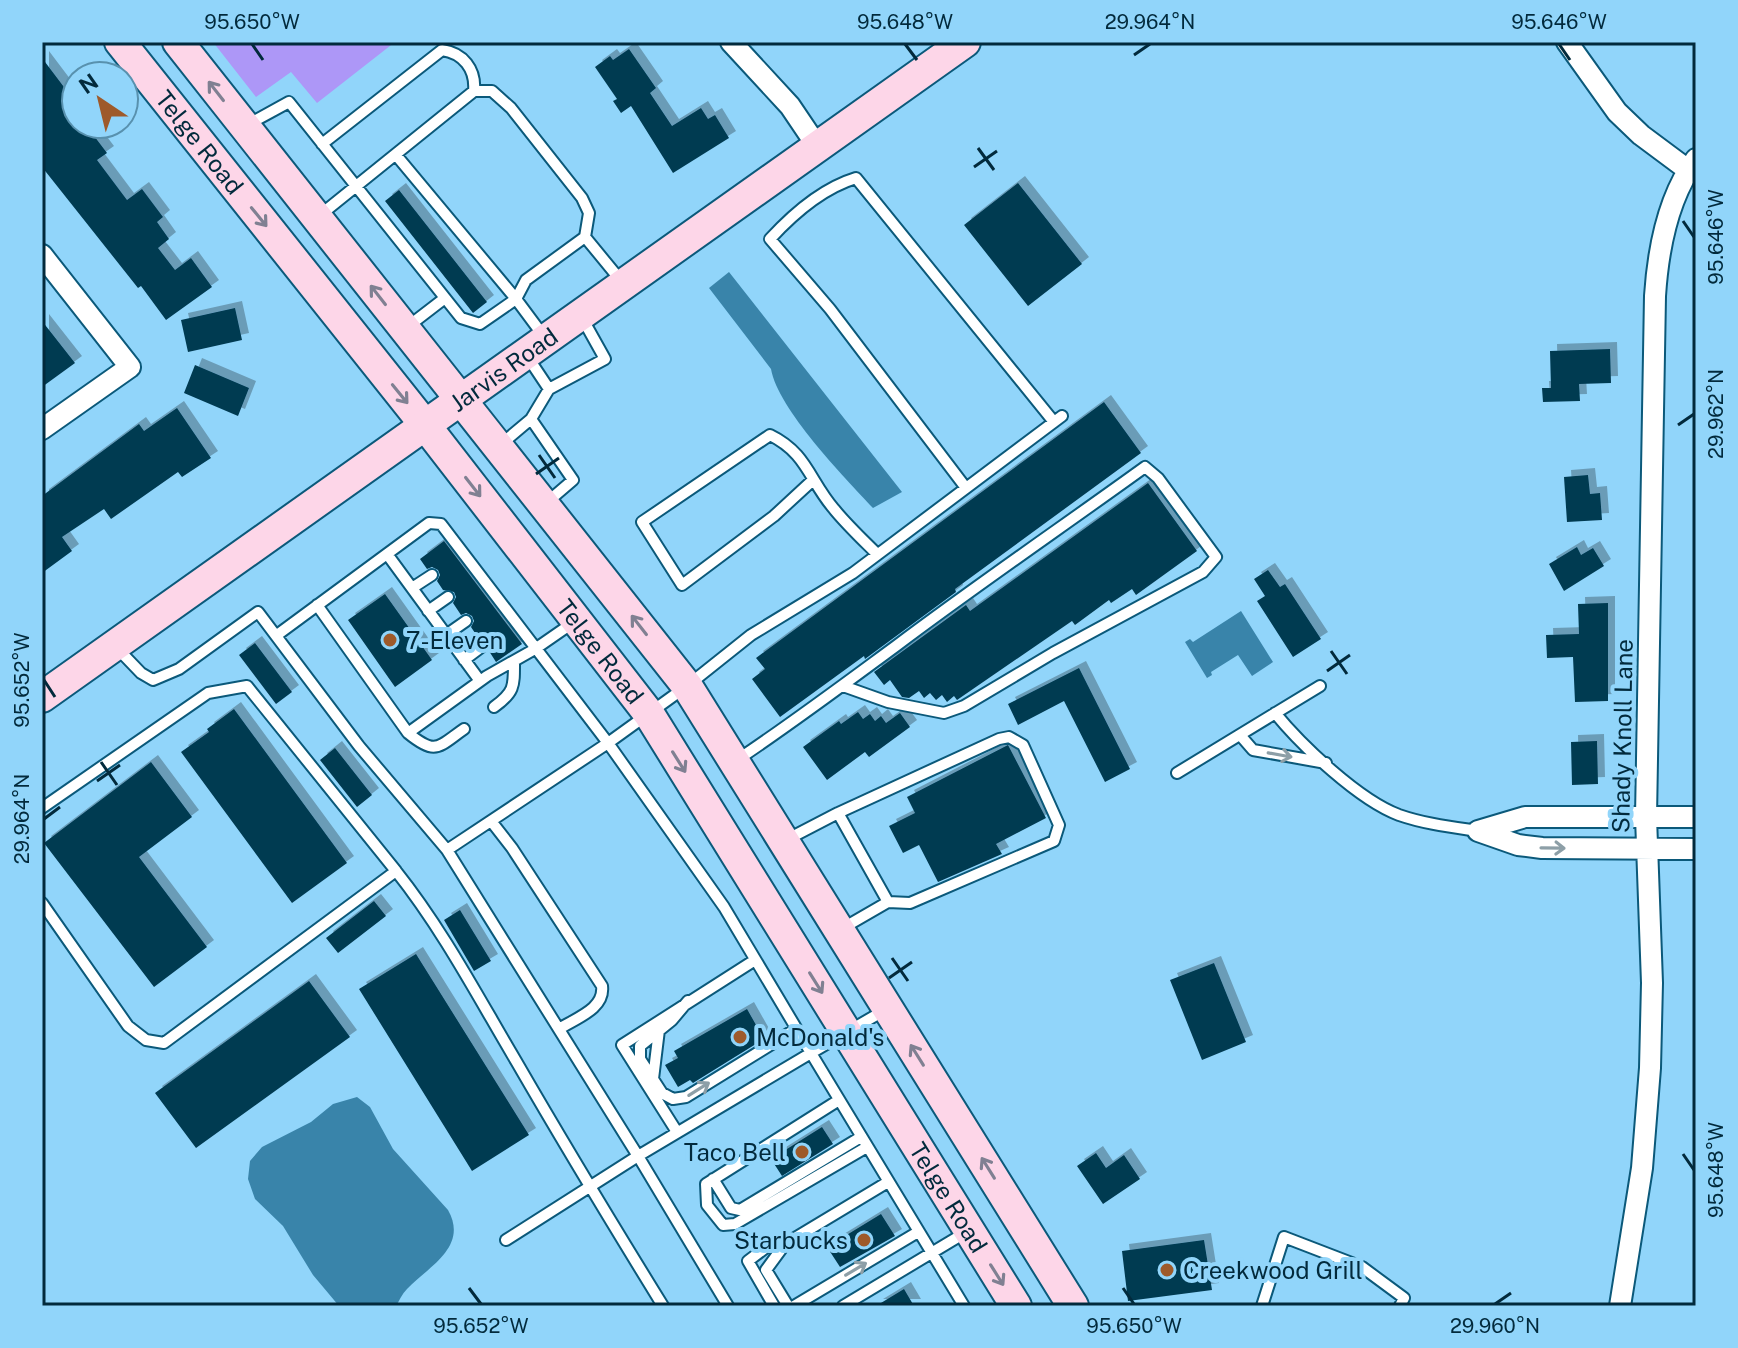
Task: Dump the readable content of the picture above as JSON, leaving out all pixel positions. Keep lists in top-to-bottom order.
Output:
{
  "streets": {
    "main road": ["Telge Road", "Jarvis Road"],
    "street": ["Shady Knoll Lane"]
  },
  "crossings": [
    ["Telge Road", "Jarvis Road"]
  ],
  "places": [
    "7-Eleven",
    "McDonald's",
    "Taco Bell",
    "Starbucks",
    "Creekwood Grill"
  ],
  "north": "top left",
  "coordinates": [
    "95.650°W",
    "95.648°W",
    "29.964°N",
    "95.646°W",
    "29.962°N",
    "95.652°W",
    "29.960°N"
  ]
}
